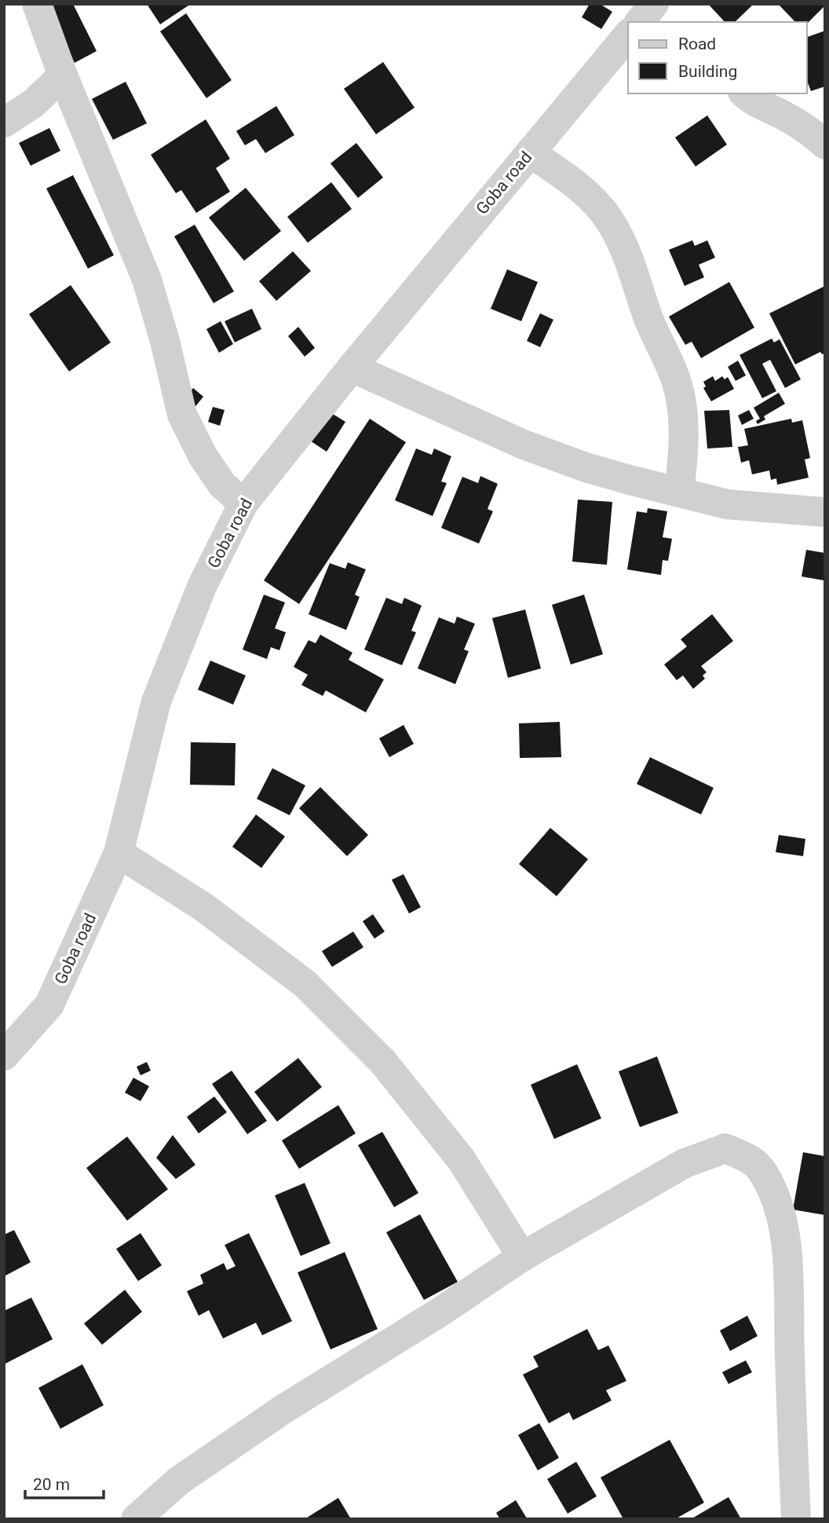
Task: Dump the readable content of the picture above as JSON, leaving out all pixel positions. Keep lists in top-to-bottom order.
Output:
{
  "streets": {
    "street": ["Goba road"]
  },
  "legend": ["Road", "Building"],
  "scale_bar": "20 m"
}
